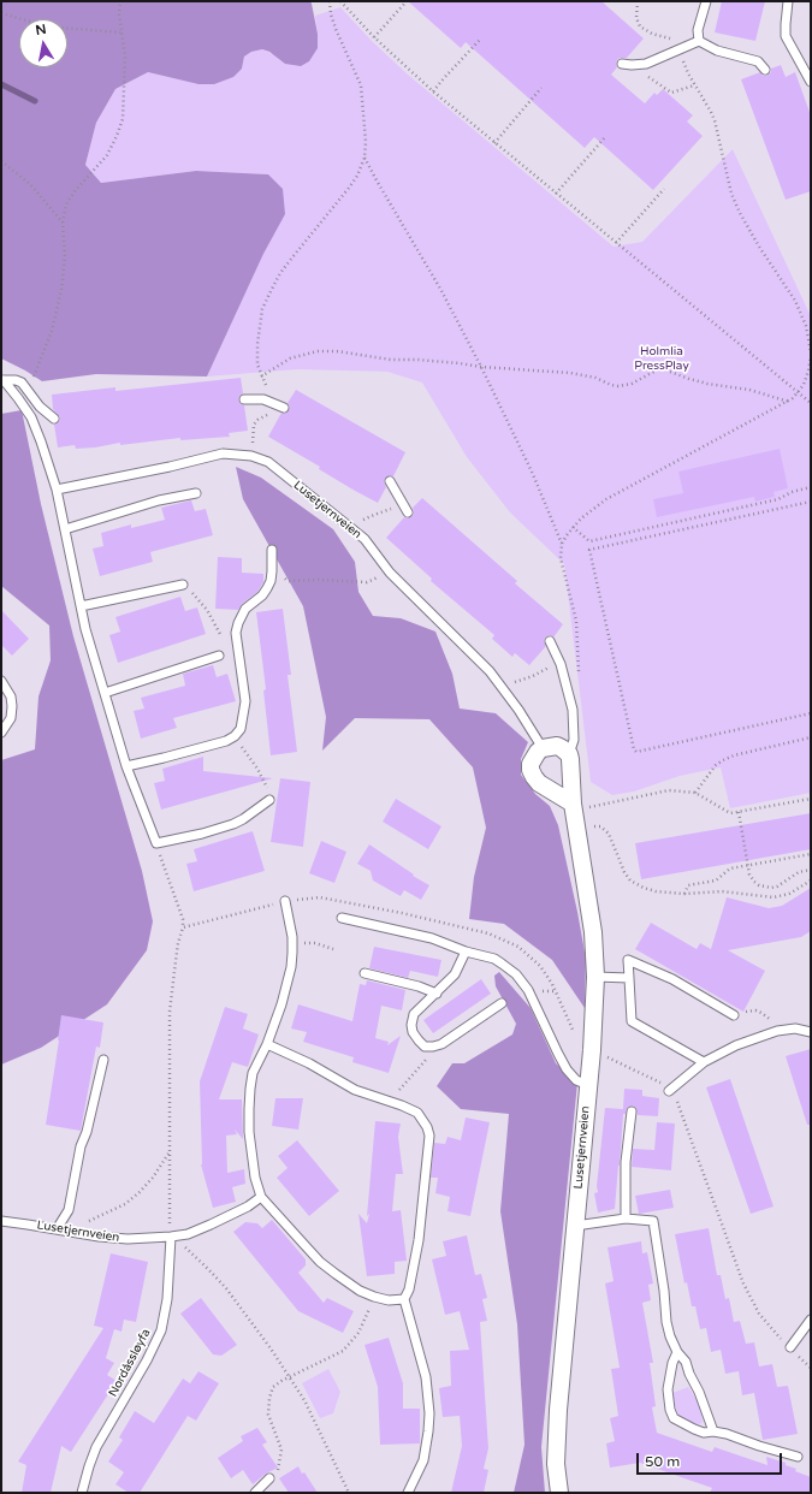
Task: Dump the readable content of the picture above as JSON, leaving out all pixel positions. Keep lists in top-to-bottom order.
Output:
{
  "streets": {
    "street": ["Lusetjernveien"],
    "lane": ["Nordåssløyfa"]
  },
  "crossings": [
    ["Lusetjernveien", "Nordåssløyfa"]
  ],
  "parks": ["Holmlia PressPlay"],
  "scale_bar": "50 m",
  "north": "top"
}
